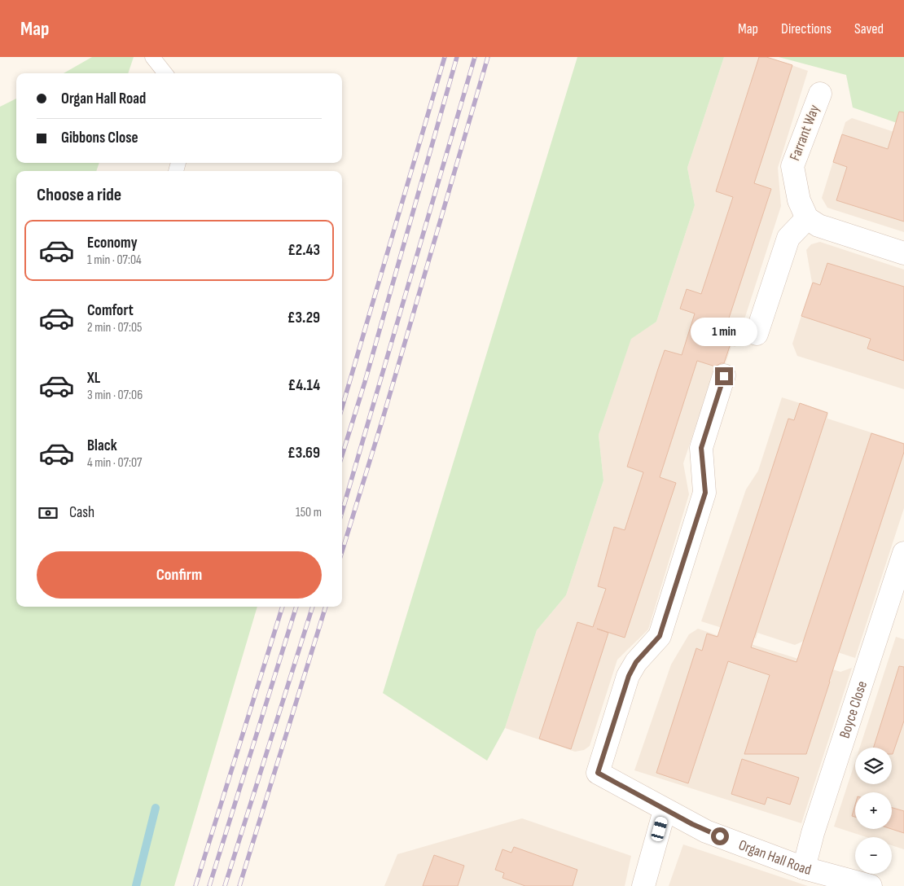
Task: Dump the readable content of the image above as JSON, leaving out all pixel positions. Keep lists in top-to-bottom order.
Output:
{
  "streets": {
    "street": ["Farrant Way", "Boyce Close", "Organ Hall Road"]
  },
  "crossings": [
    ["Boyce Close", "Organ Hall Road"]
  ],
  "page": {
    "header": "Map",
    "nav": ["Map", "Directions", "Saved"],
    "banner": ["Organ Hall Road", "Gibbons Close"],
    "heading": "Choose a ride",
    "list": [
      {
        "name": "Economy",
        "note": "1 min · 07:04",
        "value": "£2.43"
      },
      {
        "name": "Comfort",
        "note": "2 min · 07:05",
        "value": "£3.29"
      },
      {
        "name": "XL",
        "note": "3 min · 07:06",
        "value": "£4.14"
      },
      {
        "name": "Black",
        "note": "4 min · 07:07",
        "value": "£3.69"
      }
    ],
    "bubble": "1 min",
    "pay": ["Cash", "150 m"],
    "buttons": "Confirm",
    "map_buttons": ["+", "−"]
  }
}
